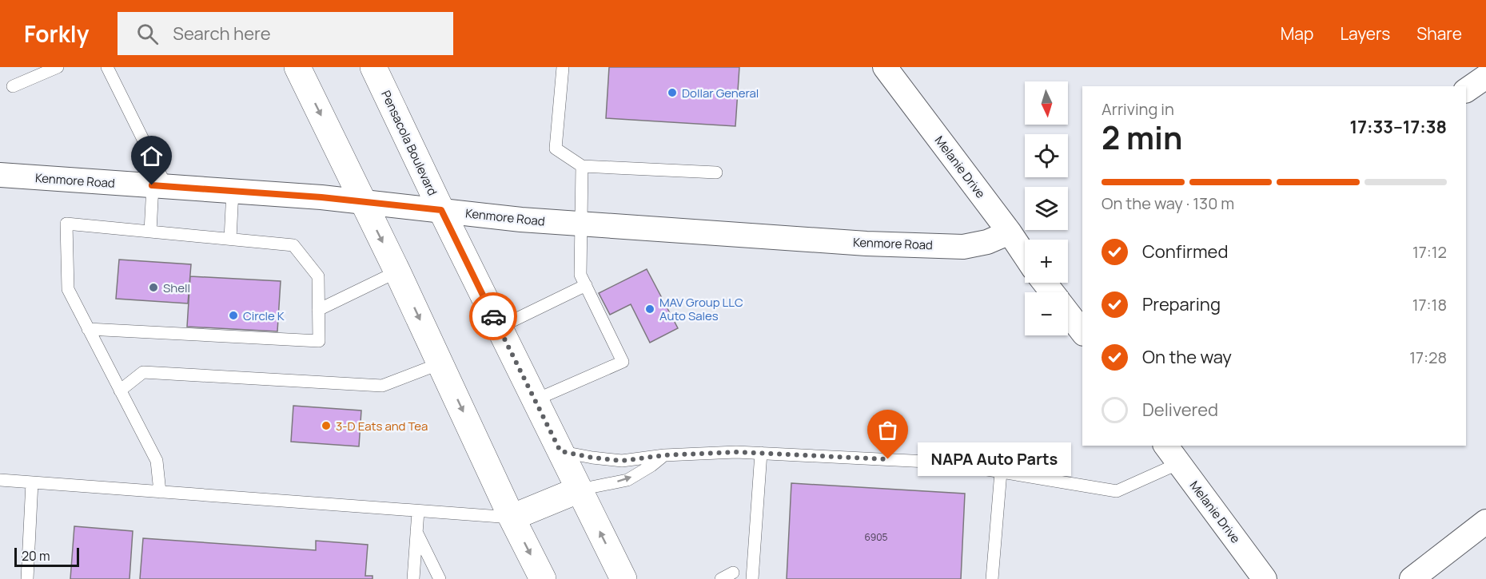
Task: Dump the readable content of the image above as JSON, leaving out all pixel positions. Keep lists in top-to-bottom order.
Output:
{
  "streets": {
    "main road": ["Pensacola Boulevard"],
    "street": ["Melanie Drive", "Kenmore Road"]
  },
  "crossings": [
    ["Pensacola Boulevard", "Kenmore Road"],
    ["Melanie Drive", "Kenmore Road"]
  ],
  "places": [
    "Dollar General",
    "Shell",
    "MAV Group LLC Auto Sales",
    "Circle K",
    "3-D Eats and Tea",
    "NAPA Auto Parts"
  ],
  "house_numbers": ["6905"],
  "scale_bar": "20 m",
  "north": "bottom",
  "page": {
    "header": "Forkly",
    "search": "Search here",
    "nav": ["Map", "Layers", "Share"],
    "map_buttons": ["+", "−"],
    "heading": ["2 min", "Arriving in", "17:33–17:38"],
    "bar": "On the way · 130 m",
    "list": [
      ["Confirmed", "17:12"],
      ["Preparing", "17:18"],
      ["On the way", "17:28"],
      "Delivered"
    ],
    "bubble": "NAPA Auto Parts",
    "scale": "20 m"
  }
}
